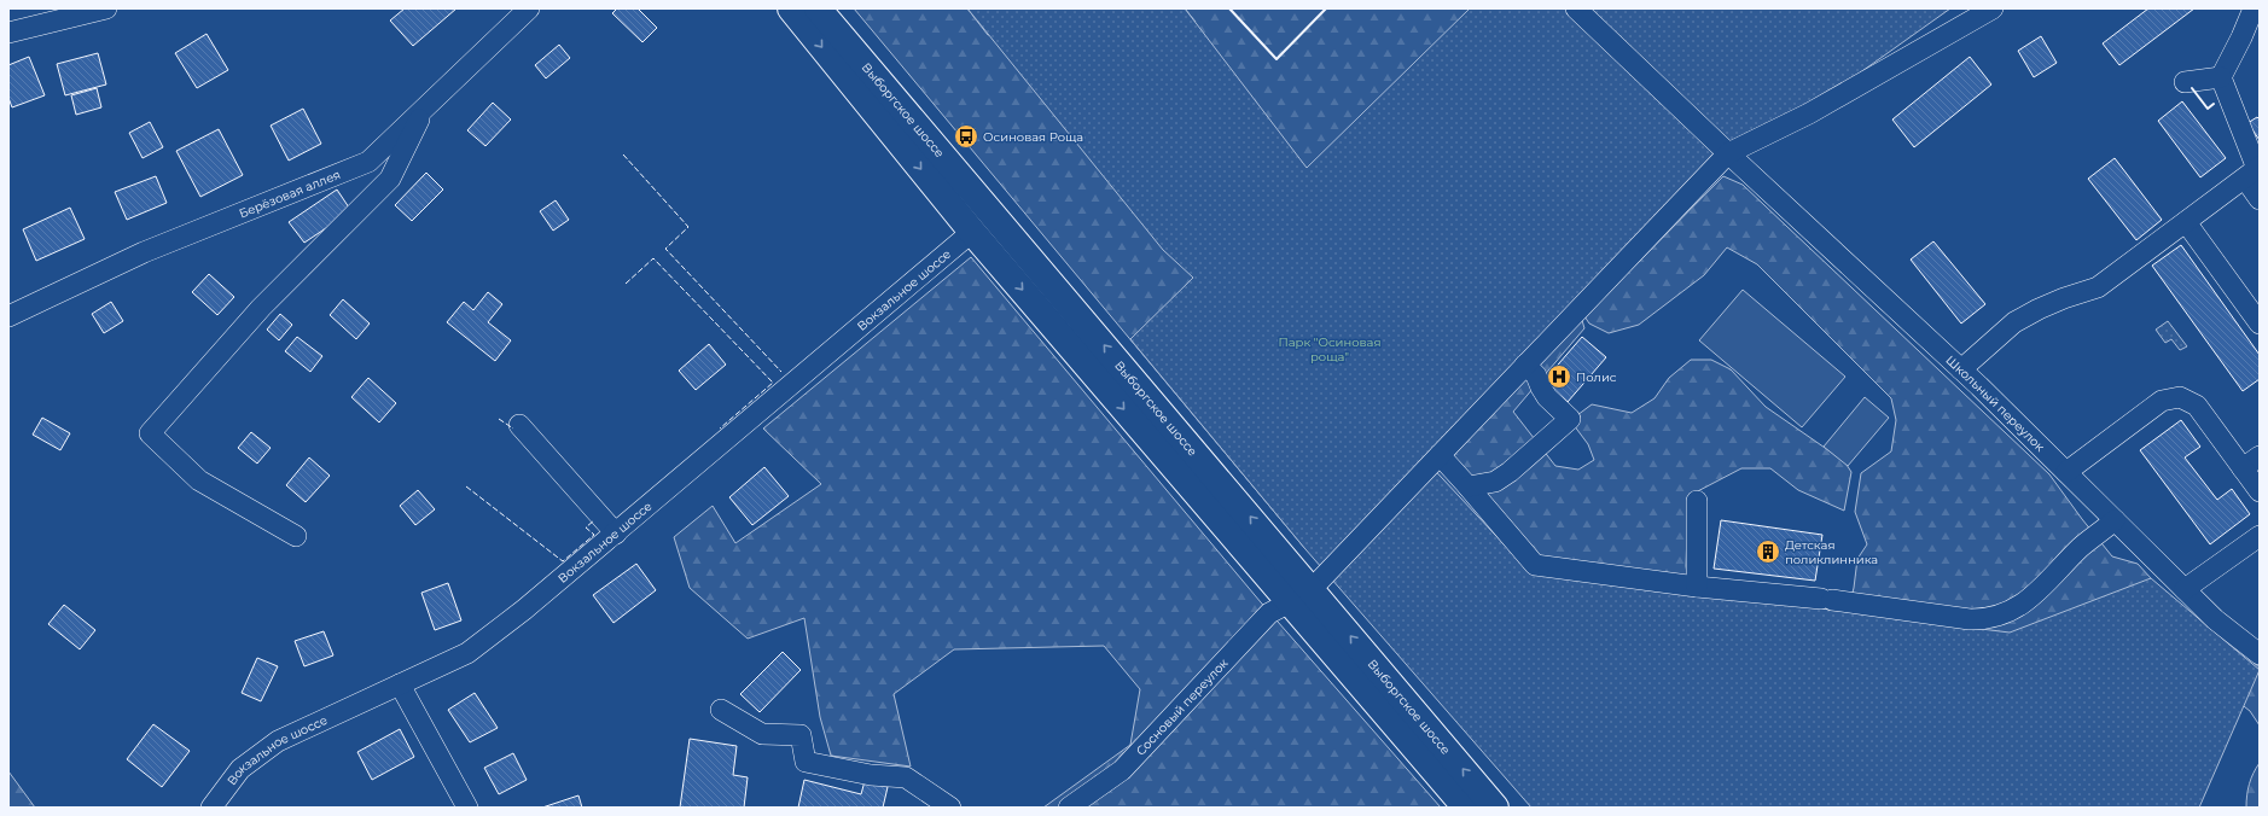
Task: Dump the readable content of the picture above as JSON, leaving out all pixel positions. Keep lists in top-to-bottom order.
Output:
{
  "streets": {
    "main road": ["Выборгское шоссе"],
    "street": [
      "Берёзовая аллея",
      "Вокзальное шоссе",
      "Школьный переулок",
      "Сосновый переулок"
    ]
  },
  "crossings": [
    ["Выборгское шоссе", "Вокзальное шоссе"],
    ["Выборгское шоссе", "Сосновый переулок"],
    ["Школьный переулок", "Сосновый переулок"]
  ],
  "parks": ["Парк \"Осиновая роща\""],
  "places": {
    "bus stop": ["Осиновая Роща"],
    "hospital": ["Полис"],
    "building": ["Детская поликлинника"]
  }
}
